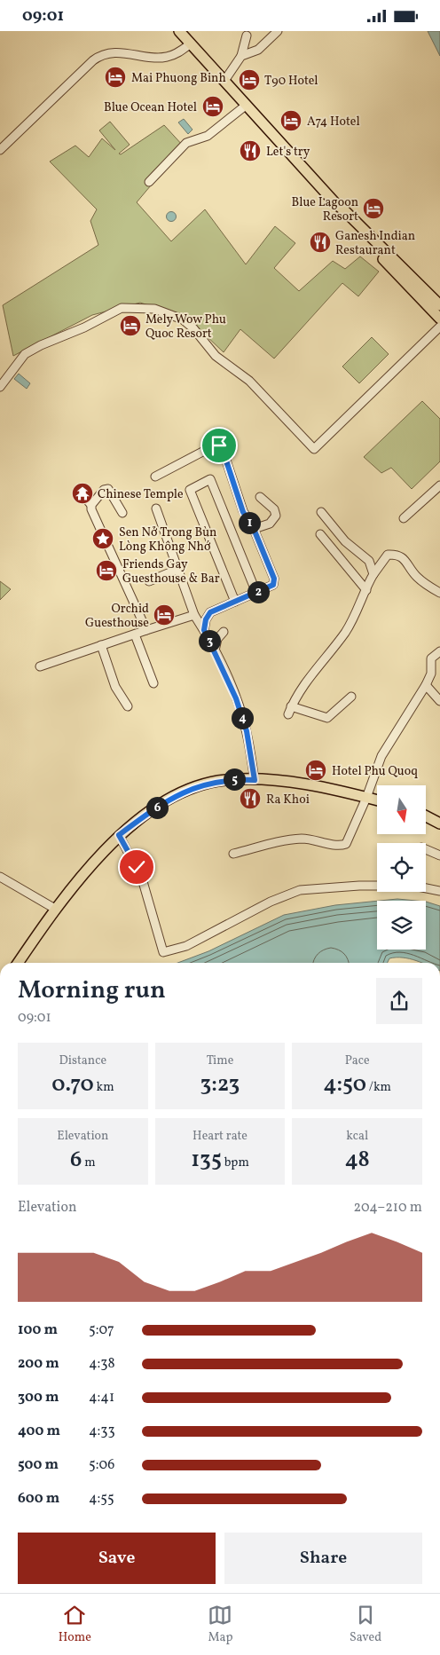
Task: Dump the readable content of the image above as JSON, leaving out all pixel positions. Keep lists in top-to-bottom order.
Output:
{
  "places": {
    "hotel": [
      "Mai Phuong Binh",
      "T90 Hotel",
      "Blue Ocean Hotel",
      "A74 Hotel",
      "Blue Lagoon Resort",
      "Mely Wow Phu Quoc Resort",
      "Friends Gay Guesthouse & Bar",
      "Orchid Guesthouse",
      "Hotel Phu Quoq"
    ],
    "restaurant": ["Let's try", "Ganesh Indian Restaurant", "Ra Khoi"],
    "temple": ["Chinese Temple"],
    "place": ["Sen Nở Trong Bùn Lòng Không Nhớ"]
  },
  "north": "bottom",
  "page": {
    "status": "09:01",
    "pins": [
      "1",
      "2",
      "3",
      "4",
      "5",
      "6"
    ],
    "heading": ["Morning run", "09:01"],
    "stats": [
      ["Distance", "0.70 km"],
      ["Time", "3:23"],
      ["Pace", "4:50 /km"],
      ["Elevation", "6 m"],
      ["Heart rate", "135 bpm"],
      ["kcal", "48"]
    ],
    "chart": ["Elevation", "204–210 m"],
    "list": [
      {
        "name": "100 m",
        "note": "5:07"
      },
      {
        "name": "200 m",
        "note": "4:38"
      },
      {
        "name": "300 m",
        "note": "4:41"
      },
      {
        "name": "400 m",
        "note": "4:33"
      },
      {
        "name": "500 m",
        "note": "5:06"
      },
      {
        "name": "600 m",
        "note": "4:55"
      }
    ],
    "buttons": ["Save", "Share"],
    "tabs": ["Home", "Map", "Saved"]
  }
}
